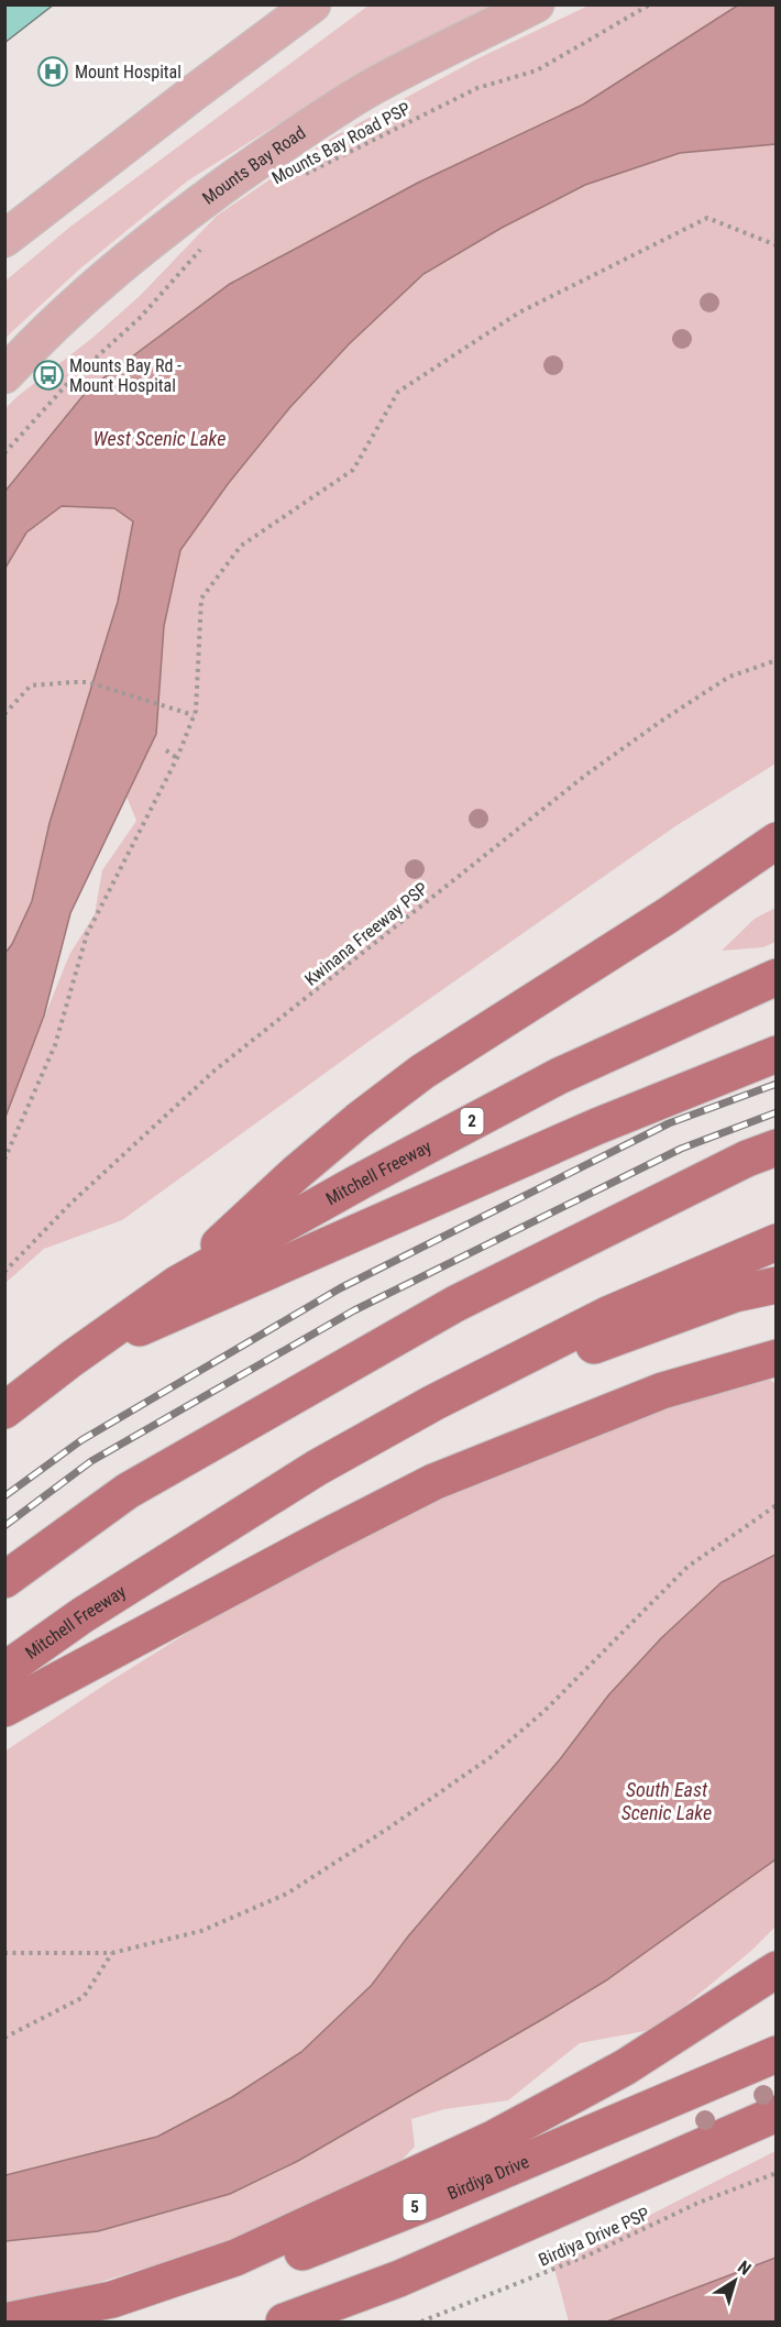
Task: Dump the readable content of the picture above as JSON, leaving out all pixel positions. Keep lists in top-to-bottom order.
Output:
{
  "streets": {
    "highway": [
      "2",
      "Mitchell Freeway",
      "Birdiya Drive",
      "5"
    ],
    "main road": ["Mounts Bay Road"],
    "path": ["Mounts Bay Road PSP", "Kwinana Freeway PSP", "Birdiya Drive PSP"]
  },
  "water": ["West Scenic Lake", "South East Scenic Lake"],
  "places": {
    "hospital": ["Mount Hospital"],
    "bus stop": ["Mounts Bay Rd - Mount Hospital"]
  },
  "north": "top right"
}
